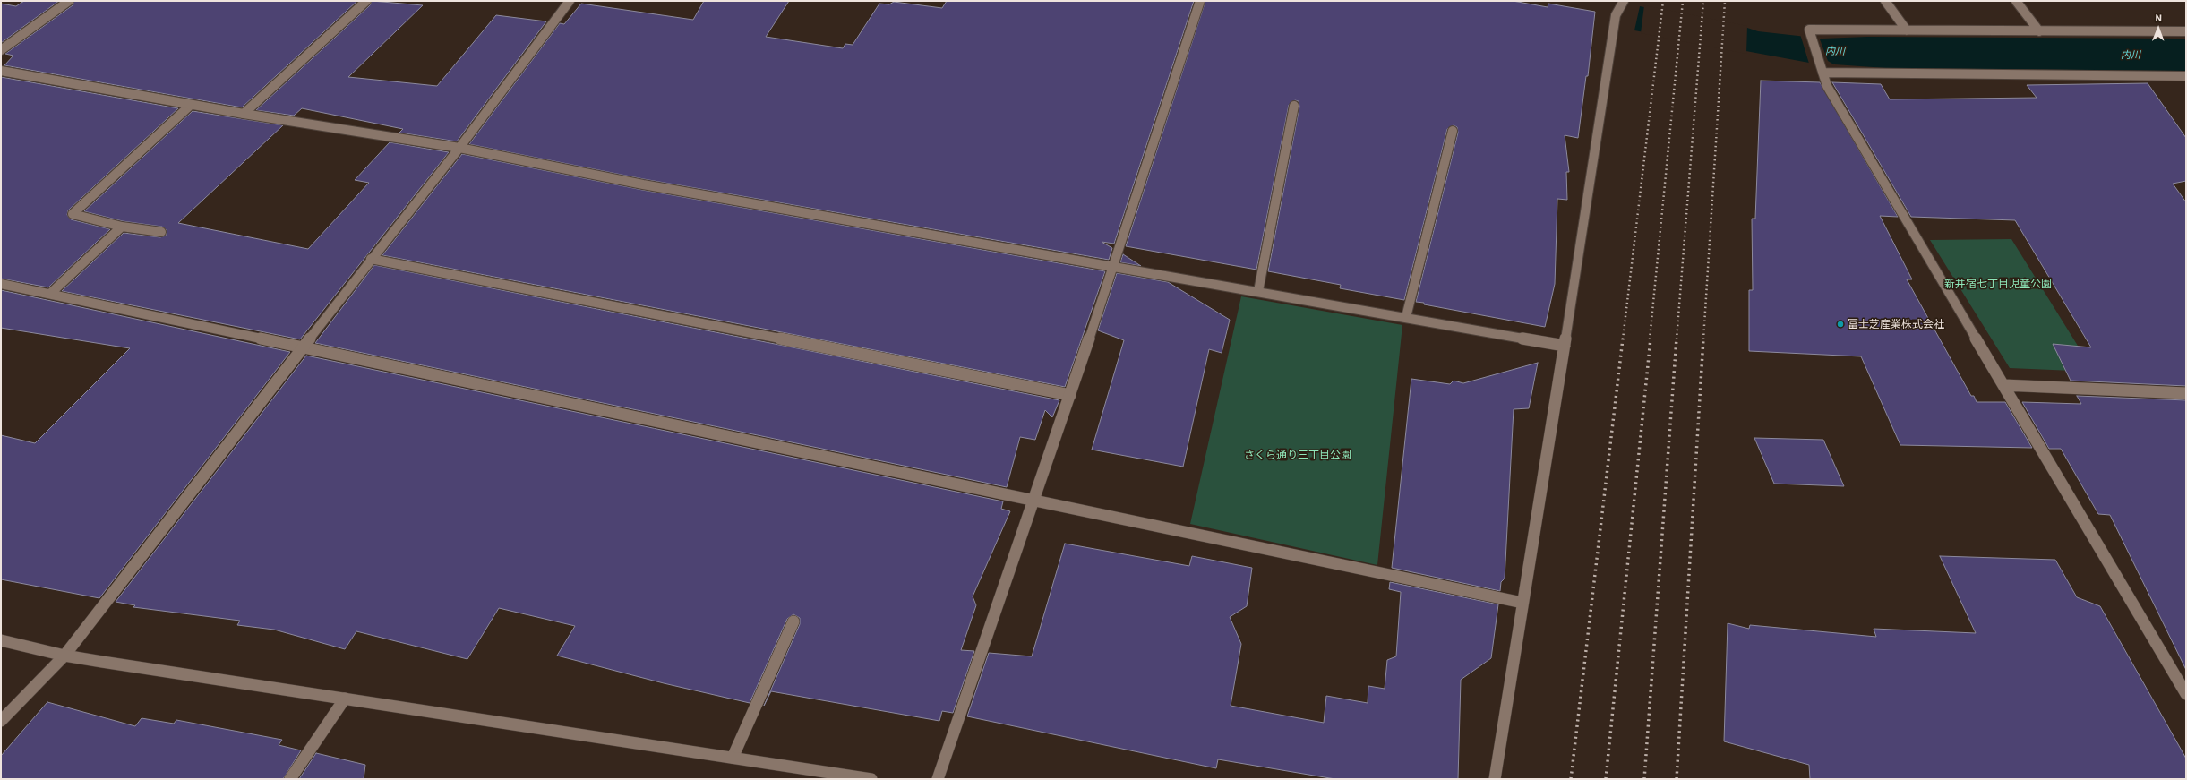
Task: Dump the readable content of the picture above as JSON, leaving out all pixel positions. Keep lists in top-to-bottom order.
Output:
{
  "water": ["内川"],
  "parks": ["新井宿七丁目児童公園", "さくら通り三丁目公園"],
  "places": ["富士芝産業株式会社"],
  "north": "top"
}
